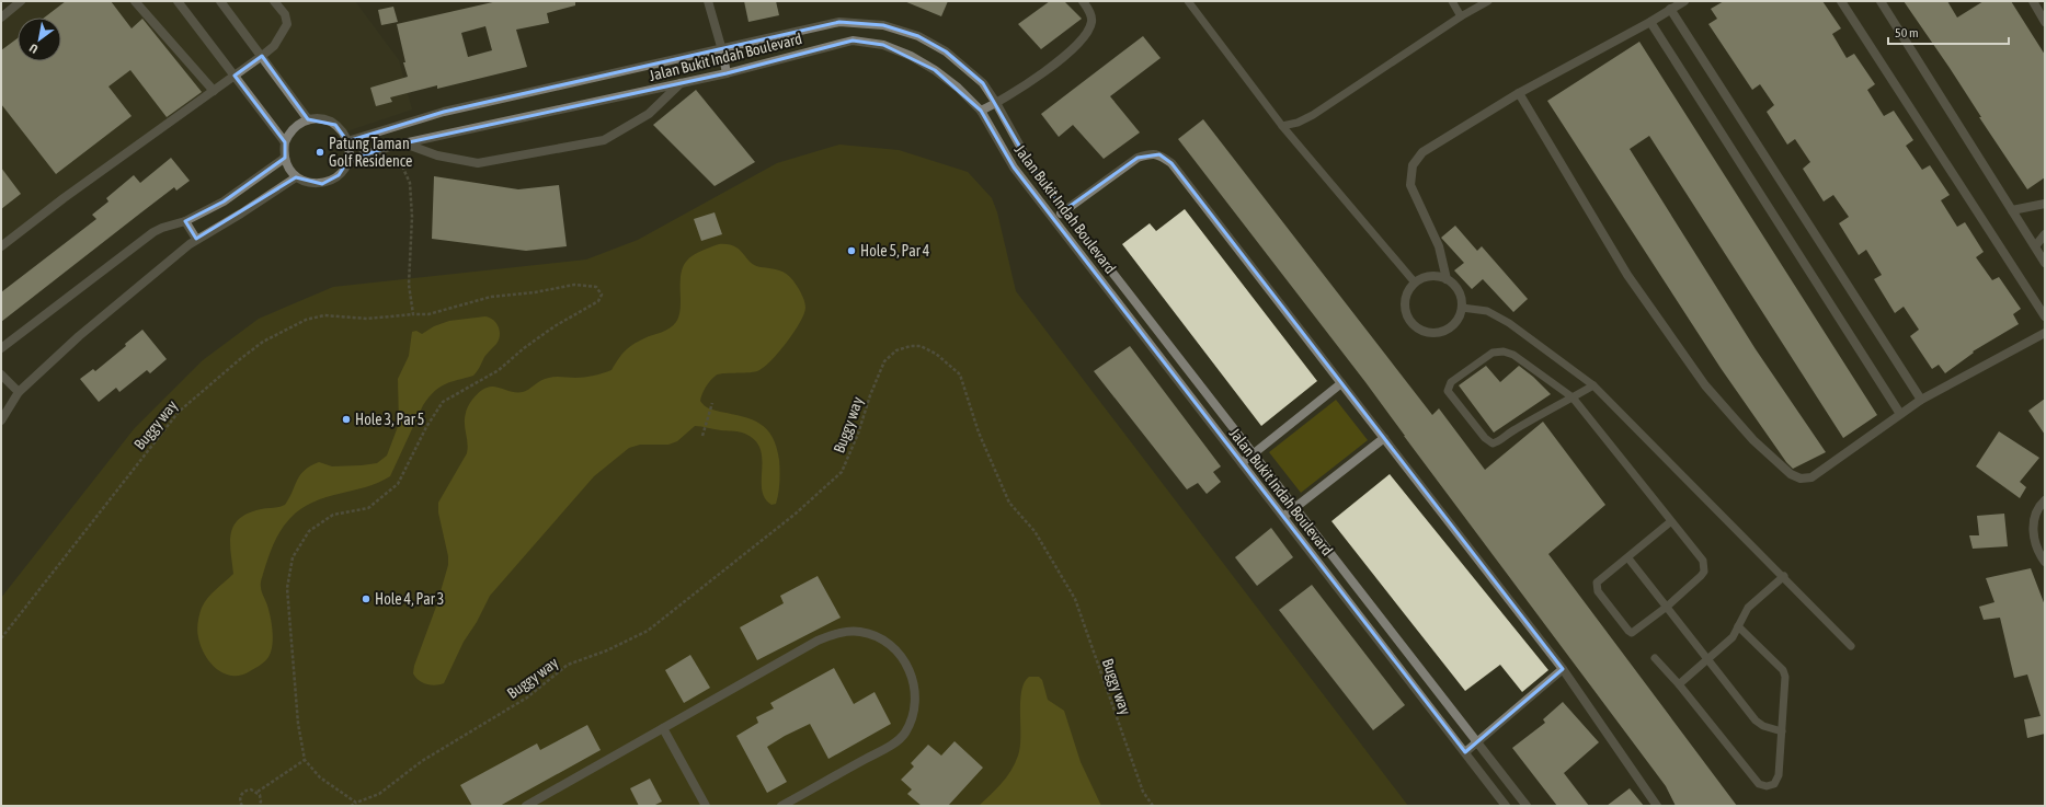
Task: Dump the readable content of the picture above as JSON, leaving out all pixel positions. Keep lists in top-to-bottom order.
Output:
{
  "streets": {
    "street": ["Jalan Bukit Indah Boulevard"],
    "path": ["Buggy way"]
  },
  "places": [
    "Patung Taman Golf Residence",
    "Hole 5, Par 4",
    "Hole 3, Par 5",
    "Hole 4, Par 3"
  ],
  "scale_bar": "50 m",
  "north": "bottom left"
}
